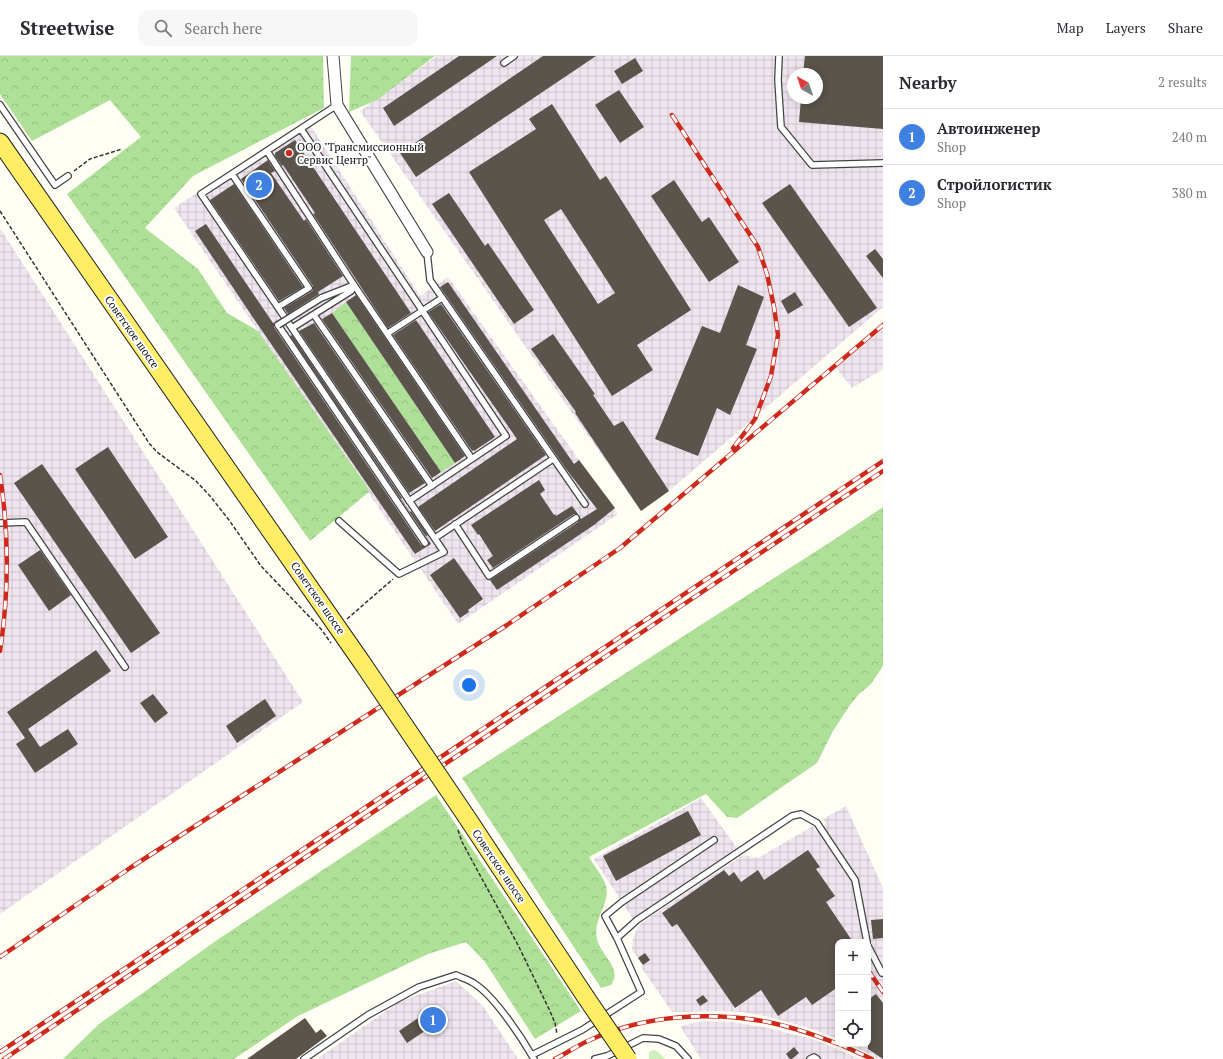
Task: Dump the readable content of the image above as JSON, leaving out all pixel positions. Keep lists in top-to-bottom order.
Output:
{
  "streets": {
    "main road": ["Советское шоссе"]
  },
  "places": ["ООО \"Трансмиссионный Сервис Центр\""],
  "north": "top left",
  "page": {
    "header": "Streetwise",
    "search": "Search here",
    "nav": ["Map", "Layers", "Share"],
    "heading": ["Nearby", "2 results"],
    "list": [
      {
        "mark": "1",
        "name": "Автоинженер",
        "note": "Shop",
        "value": "240 m"
      },
      {
        "mark": "2",
        "name": "Стройлогистик",
        "note": "Shop",
        "value": "380 m"
      }
    ],
    "pins": ["2", "1"],
    "map_buttons": ["+", "−"]
  }
}
